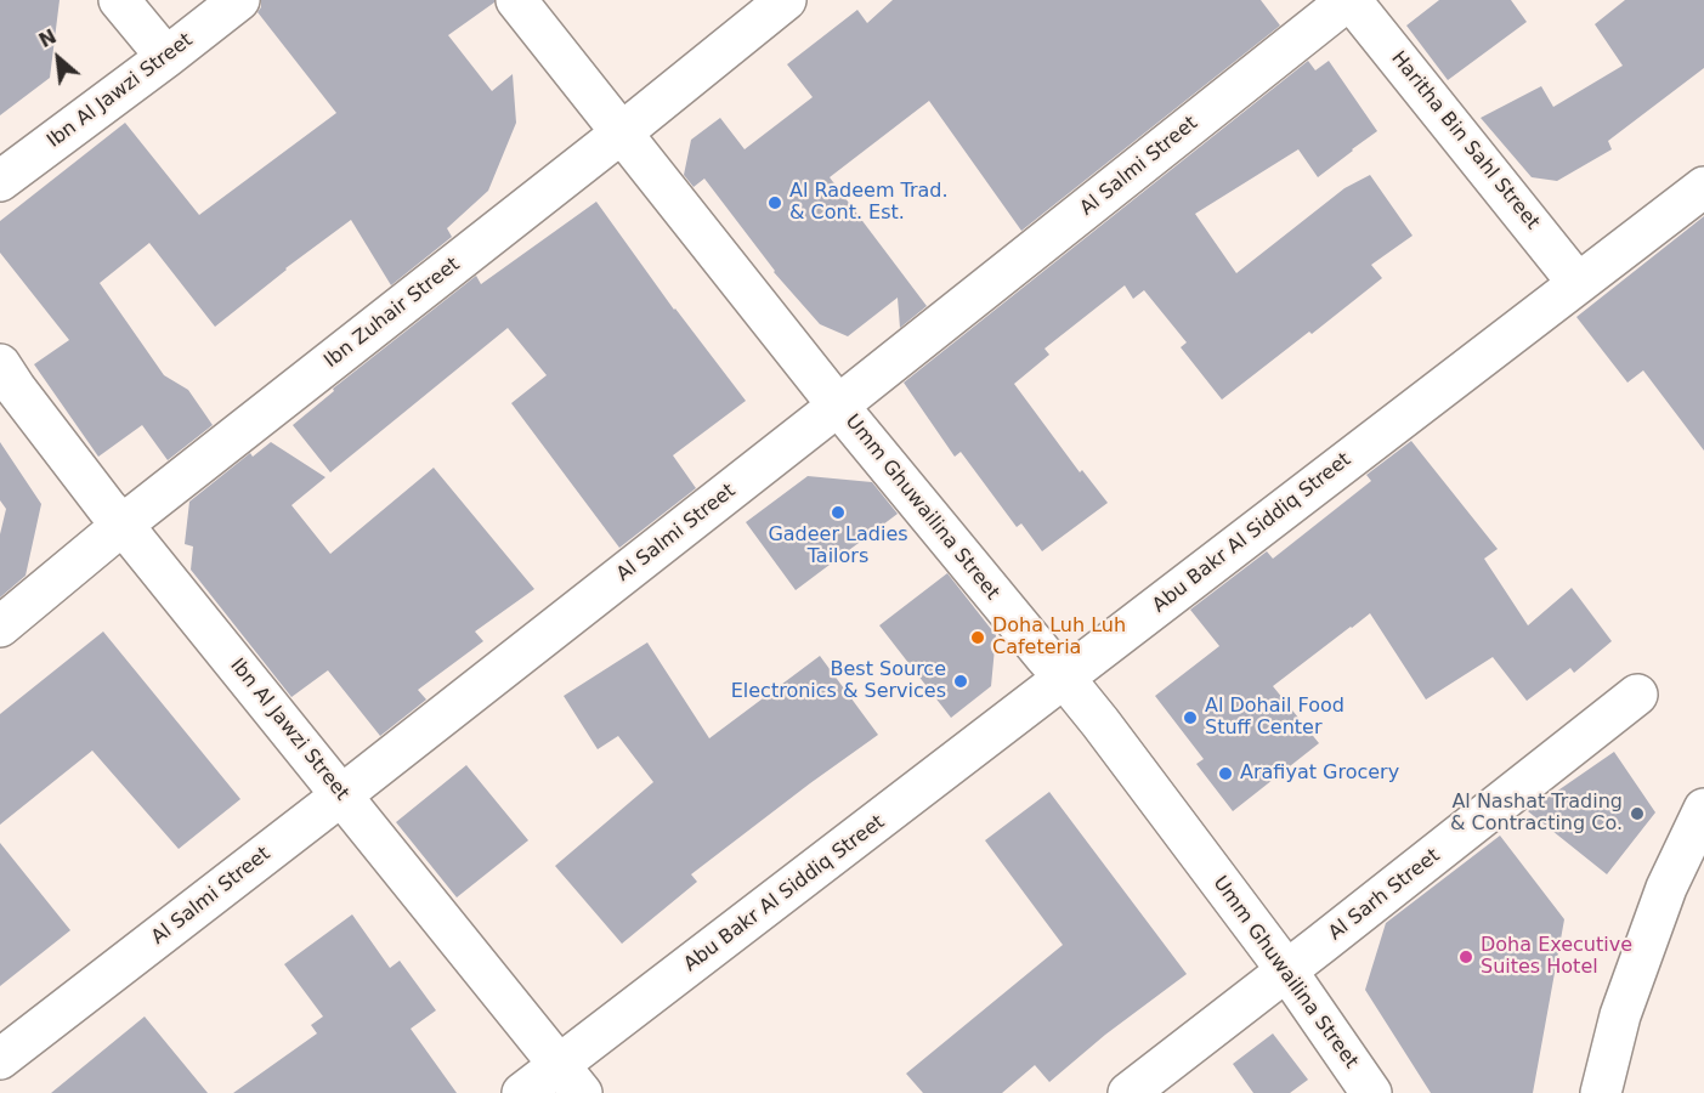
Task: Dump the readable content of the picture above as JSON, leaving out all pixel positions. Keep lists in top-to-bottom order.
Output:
{
  "streets": {
    "street": [
      "Ibn Al Jawzi Street",
      "Haritha Bin Sahl Street",
      "Al Salmi Street",
      "Ibn Zuhair Street",
      "Umm Ghuwailina Street",
      "Abu Bakr Al Siddiq Street",
      "Al Sarh Street"
    ]
  },
  "crossings": [
    ["Ibn Al Jawzi Street", "Al Salmi Street"],
    ["Ibn Al Jawzi Street", "Ibn Zuhair Street"],
    ["Ibn Al Jawzi Street", "Abu Bakr Al Siddiq Street"],
    ["Haritha Bin Sahl Street", "Al Salmi Street"],
    ["Haritha Bin Sahl Street", "Abu Bakr Al Siddiq Street"],
    ["Al Salmi Street", "Umm Ghuwailina Street"],
    ["Ibn Zuhair Street", "Umm Ghuwailina Street"],
    ["Umm Ghuwailina Street", "Abu Bakr Al Siddiq Street"],
    ["Umm Ghuwailina Street", "Al Sarh Street"]
  ],
  "places": [
    "Al Radeem Trad. & Cont. Est.",
    "Gadeer Ladies Tailors",
    "Doha Luh Luh Cafeteria",
    "Best Source Electronics & Services",
    "Al Dohail Food Stuff Center",
    "Arafiyat Grocery",
    "Al Nashat Trading & Contracting Co.",
    "Doha Executive Suites Hotel"
  ],
  "north": "top left"
}
